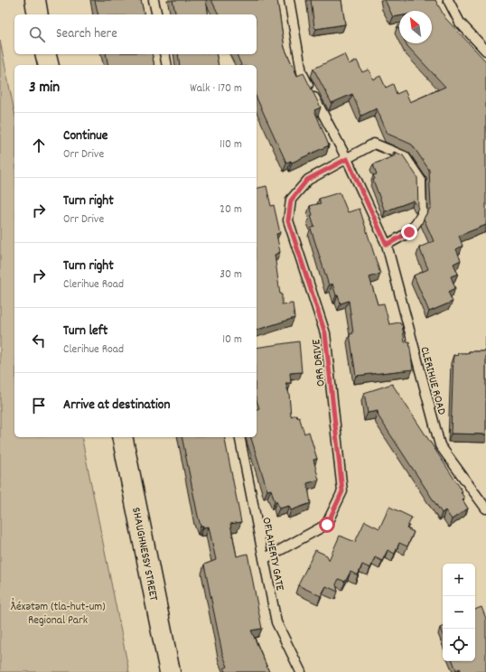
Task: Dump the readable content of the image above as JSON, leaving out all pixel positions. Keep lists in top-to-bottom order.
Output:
{
  "streets": {
    "main road": ["SHAUGHNESSY STREET"],
    "lane": ["ORR DRIVE", "CLERIHUE ROAD", "OFLAHERTY GATE"]
  },
  "crossings": [
    ["ORR DRIVE", "CLERIHUE ROAD"],
    ["ORR DRIVE", "OFLAHERTY GATE"]
  ],
  "parks": ["ƛ̓éxətəm (tla-hut-um) Regional Park"],
  "north": "top left",
  "page": {
    "search": "Search here",
    "heading": ["3 min", "Walk · 170 m"],
    "list": [
      ["Continue", "Orr Drive", "110 m"],
      ["Turn right", "Orr Drive", "20 m"],
      ["Turn right", "Clerihue Road", "30 m"],
      ["Turn left", "Clerihue Road", "10 m"],
      "Arrive at destination"
    ],
    "map_buttons": ["+", "−"]
  }
}
